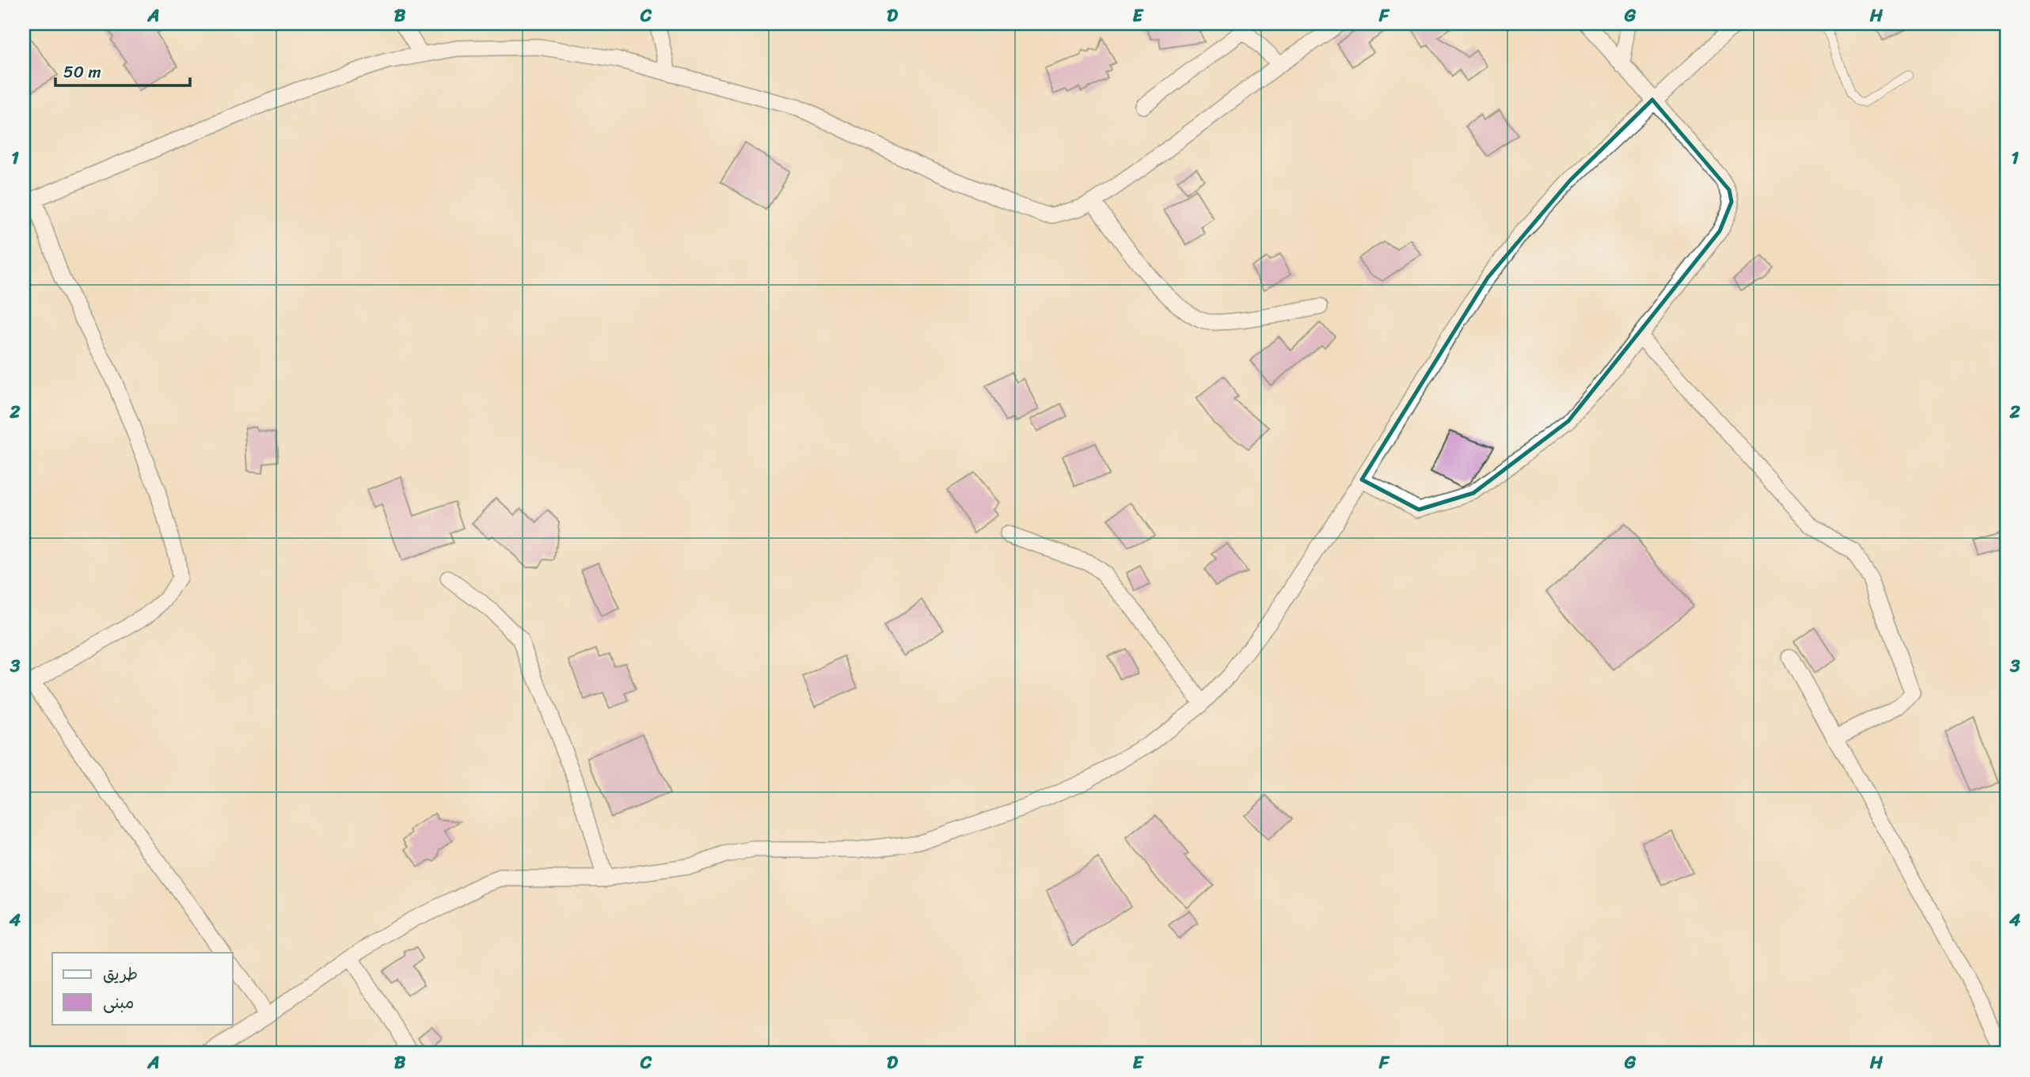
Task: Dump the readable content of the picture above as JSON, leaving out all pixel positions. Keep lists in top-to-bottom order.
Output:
{
  "legend": ["طريق", "مبنى"],
  "scale_bar": "50 m",
  "grid": {
    "columns": [
      "A",
      "B",
      "C",
      "D",
      "E",
      "F",
      "G",
      "H"
    ],
    "rows": [
      "1",
      "2",
      "3",
      "4"
    ]
  }
}
